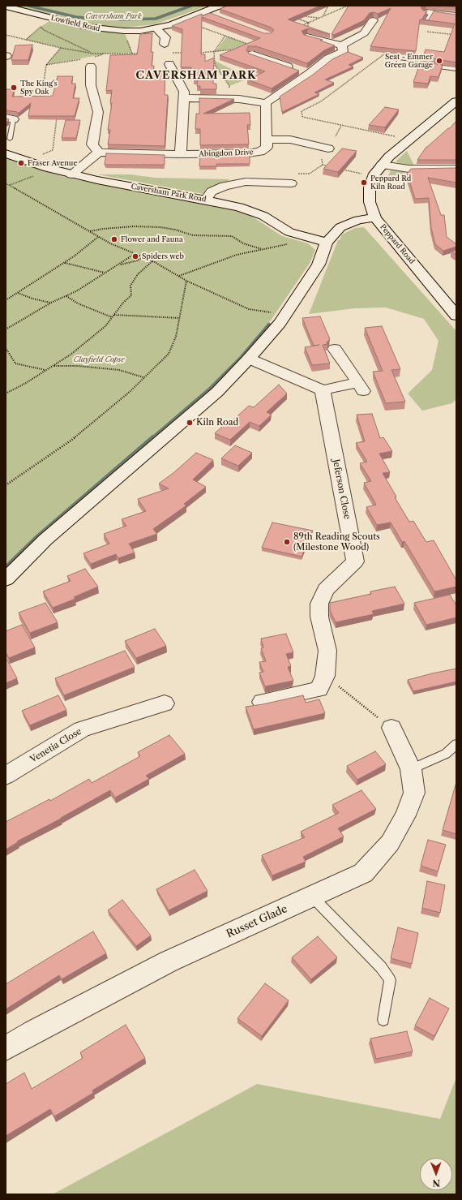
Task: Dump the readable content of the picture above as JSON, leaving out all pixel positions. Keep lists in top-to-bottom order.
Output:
{
  "streets": {
    "street": [
      "Lowfield Road",
      "Abingdon Drive",
      "Caversham Park Road",
      "Peppard Road",
      "Jeferson Close",
      "Venetia Close",
      "Russet Glade"
    ]
  },
  "districts": ["CAVERSHAM PARK"],
  "parks": ["Caversham Park", "Clayfield Copse"],
  "places": [
    "Seat - Emmer Green Garage",
    "The King's Spy Oak",
    "Fraser Avenue",
    "Peppard Rd Kiln Road",
    "Flower and Fauna",
    "Spiders web",
    "Kiln Road",
    "89th Reading Scouts (Milestone Wood)"
  ],
  "north": "bottom"
}
